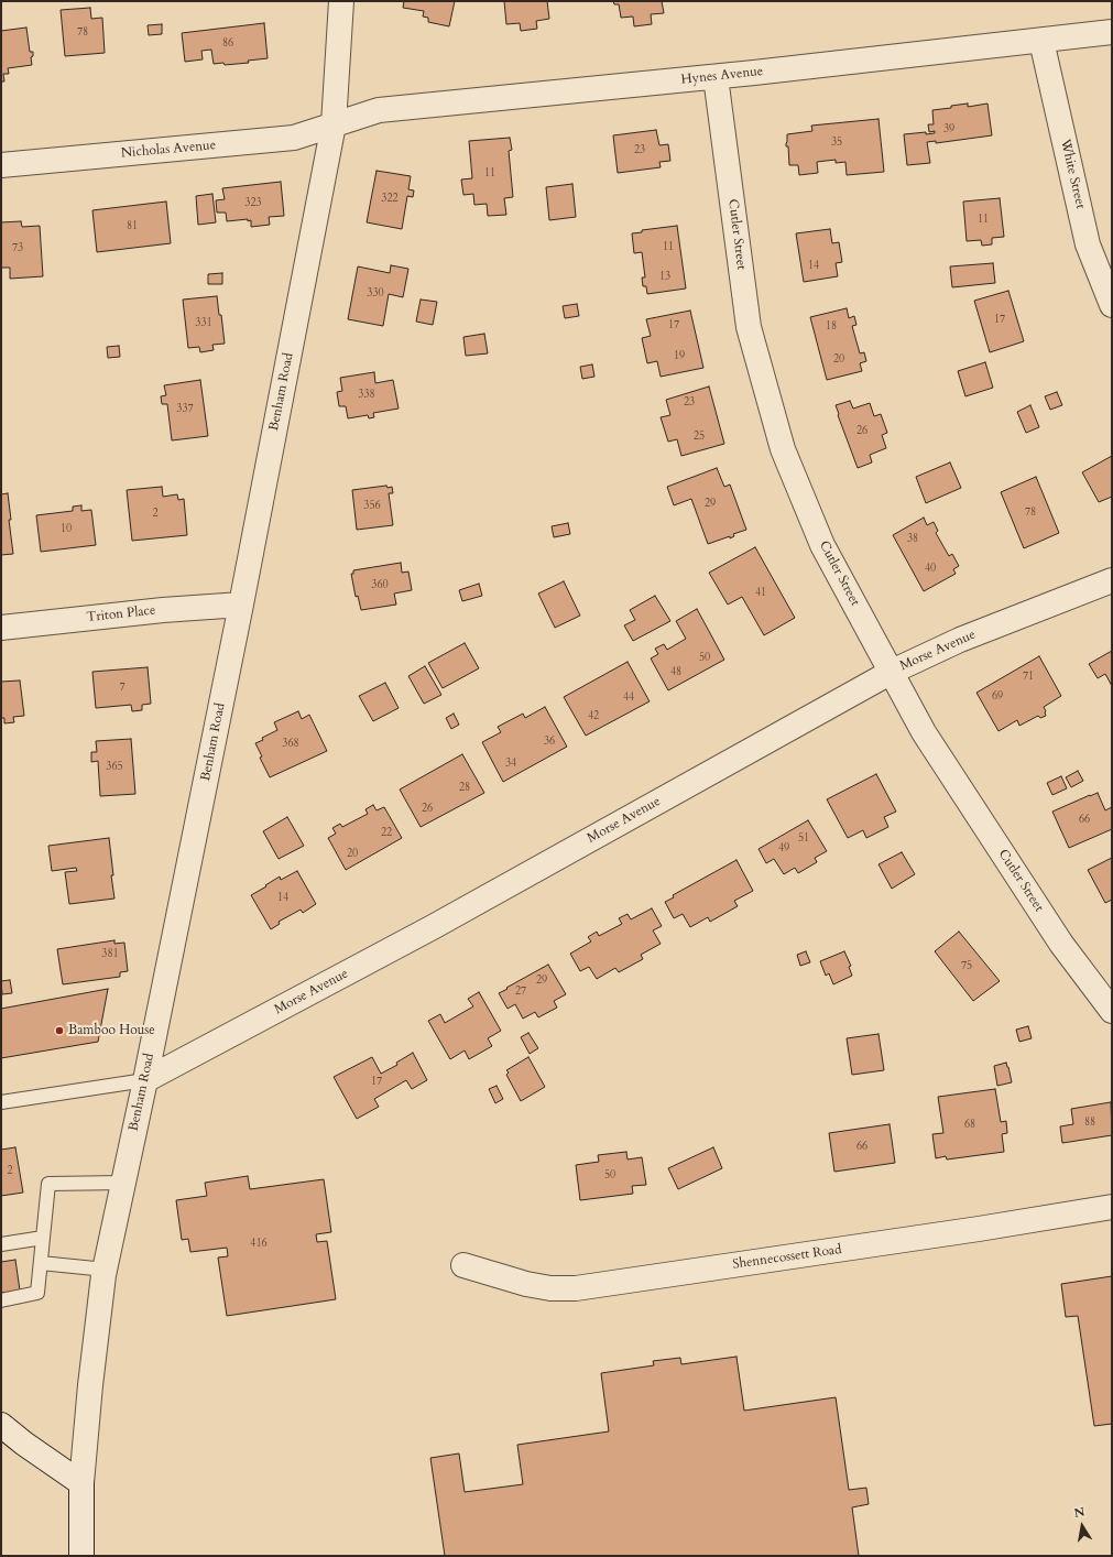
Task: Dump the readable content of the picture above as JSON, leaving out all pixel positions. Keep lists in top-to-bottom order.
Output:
{
  "streets": {
    "street": [
      "Hynes Avenue",
      "Nicholas Avenue",
      "White Street",
      "Cutler Street",
      "Benham Road",
      "Triton Place",
      "Morse Avenue",
      "Shennecossett Road"
    ]
  },
  "crossings": [
    ["Hynes Avenue", "Nicholas Avenue"],
    ["Hynes Avenue", "White Street"],
    ["Hynes Avenue", "Cutler Street"],
    ["Hynes Avenue", "Benham Road"],
    ["Nicholas Avenue", "Benham Road"],
    ["Cutler Street", "Morse Avenue"],
    ["Benham Road", "Triton Place"],
    ["Benham Road", "Morse Avenue"]
  ],
  "places": ["Bamboo House"],
  "house_numbers": [
    "78",
    "86",
    "39",
    "35",
    "23",
    "11",
    "322",
    "323",
    "11",
    "81",
    "11",
    "73",
    "14",
    "13",
    "330",
    "17",
    "331",
    "17",
    "18",
    "19",
    "20",
    "338",
    "23",
    "337",
    "26",
    "25",
    "29",
    "356",
    "78",
    "2",
    "10",
    "38",
    "40",
    "360",
    "41",
    "50",
    "48",
    "71",
    "7",
    "69",
    "44",
    "42",
    "36",
    "368",
    "34",
    "365",
    "28",
    "26",
    "66",
    "22",
    "51",
    "49",
    "20",
    "14",
    "381",
    "75",
    "29",
    "27",
    "17",
    "88",
    "68",
    "66",
    "2",
    "50",
    "416"
  ],
  "north": "top"
}
